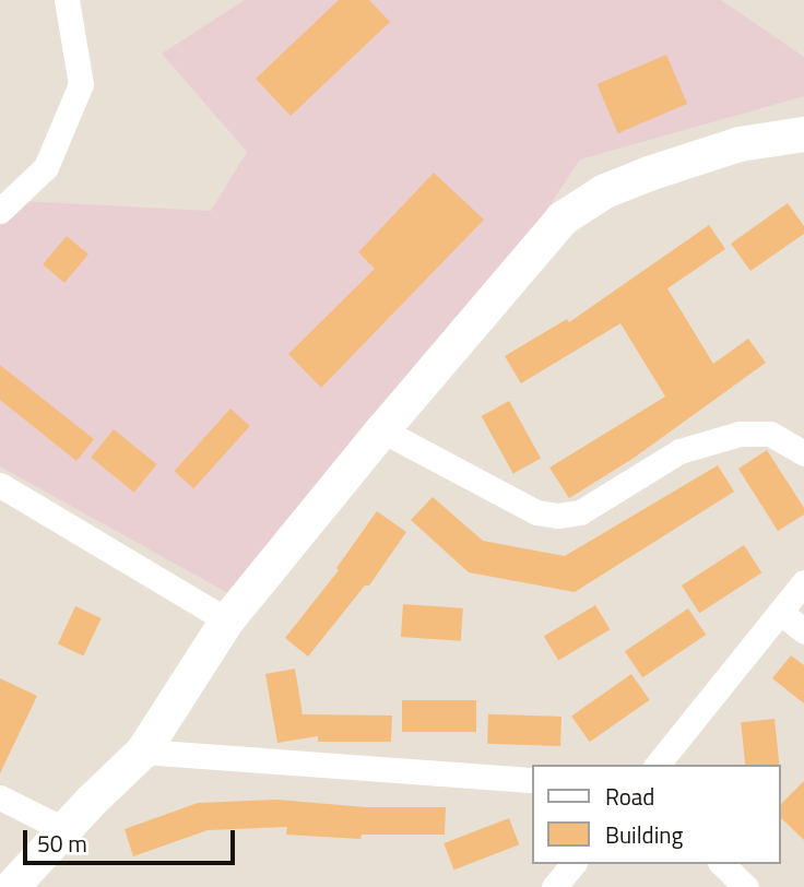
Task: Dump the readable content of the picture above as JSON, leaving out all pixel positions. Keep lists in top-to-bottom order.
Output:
{
  "legend": ["Road", "Building"],
  "scale_bar": "50 m"
}
